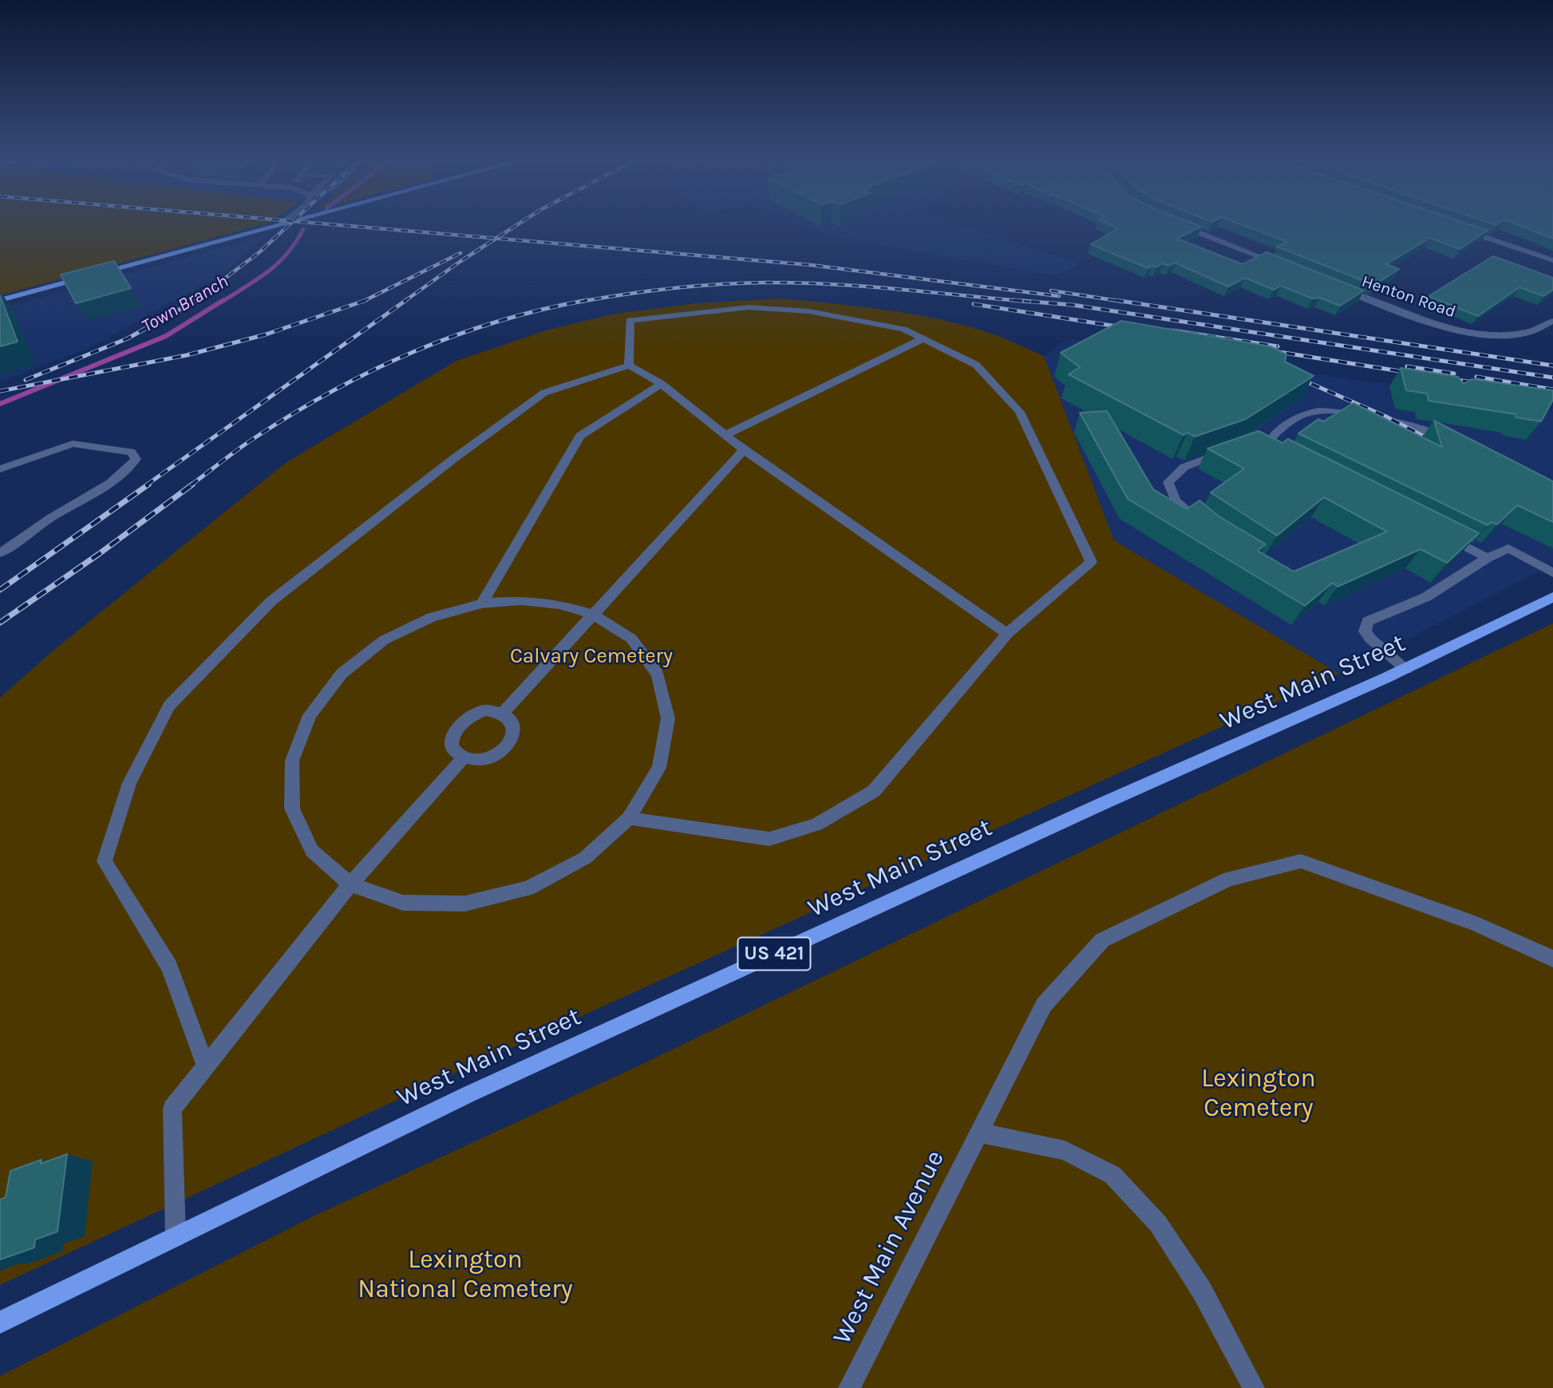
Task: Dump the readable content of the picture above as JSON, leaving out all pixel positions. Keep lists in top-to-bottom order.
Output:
{
  "streets": {
    "main road": ["West Main Street", "US 421"],
    "street": ["Henton Road", "West Main Avenue"]
  },
  "water": ["Town Branch"],
  "parks": ["Calvary Cemetery", "Lexington Cemetery", "Lexington National Cemetery"]
}
